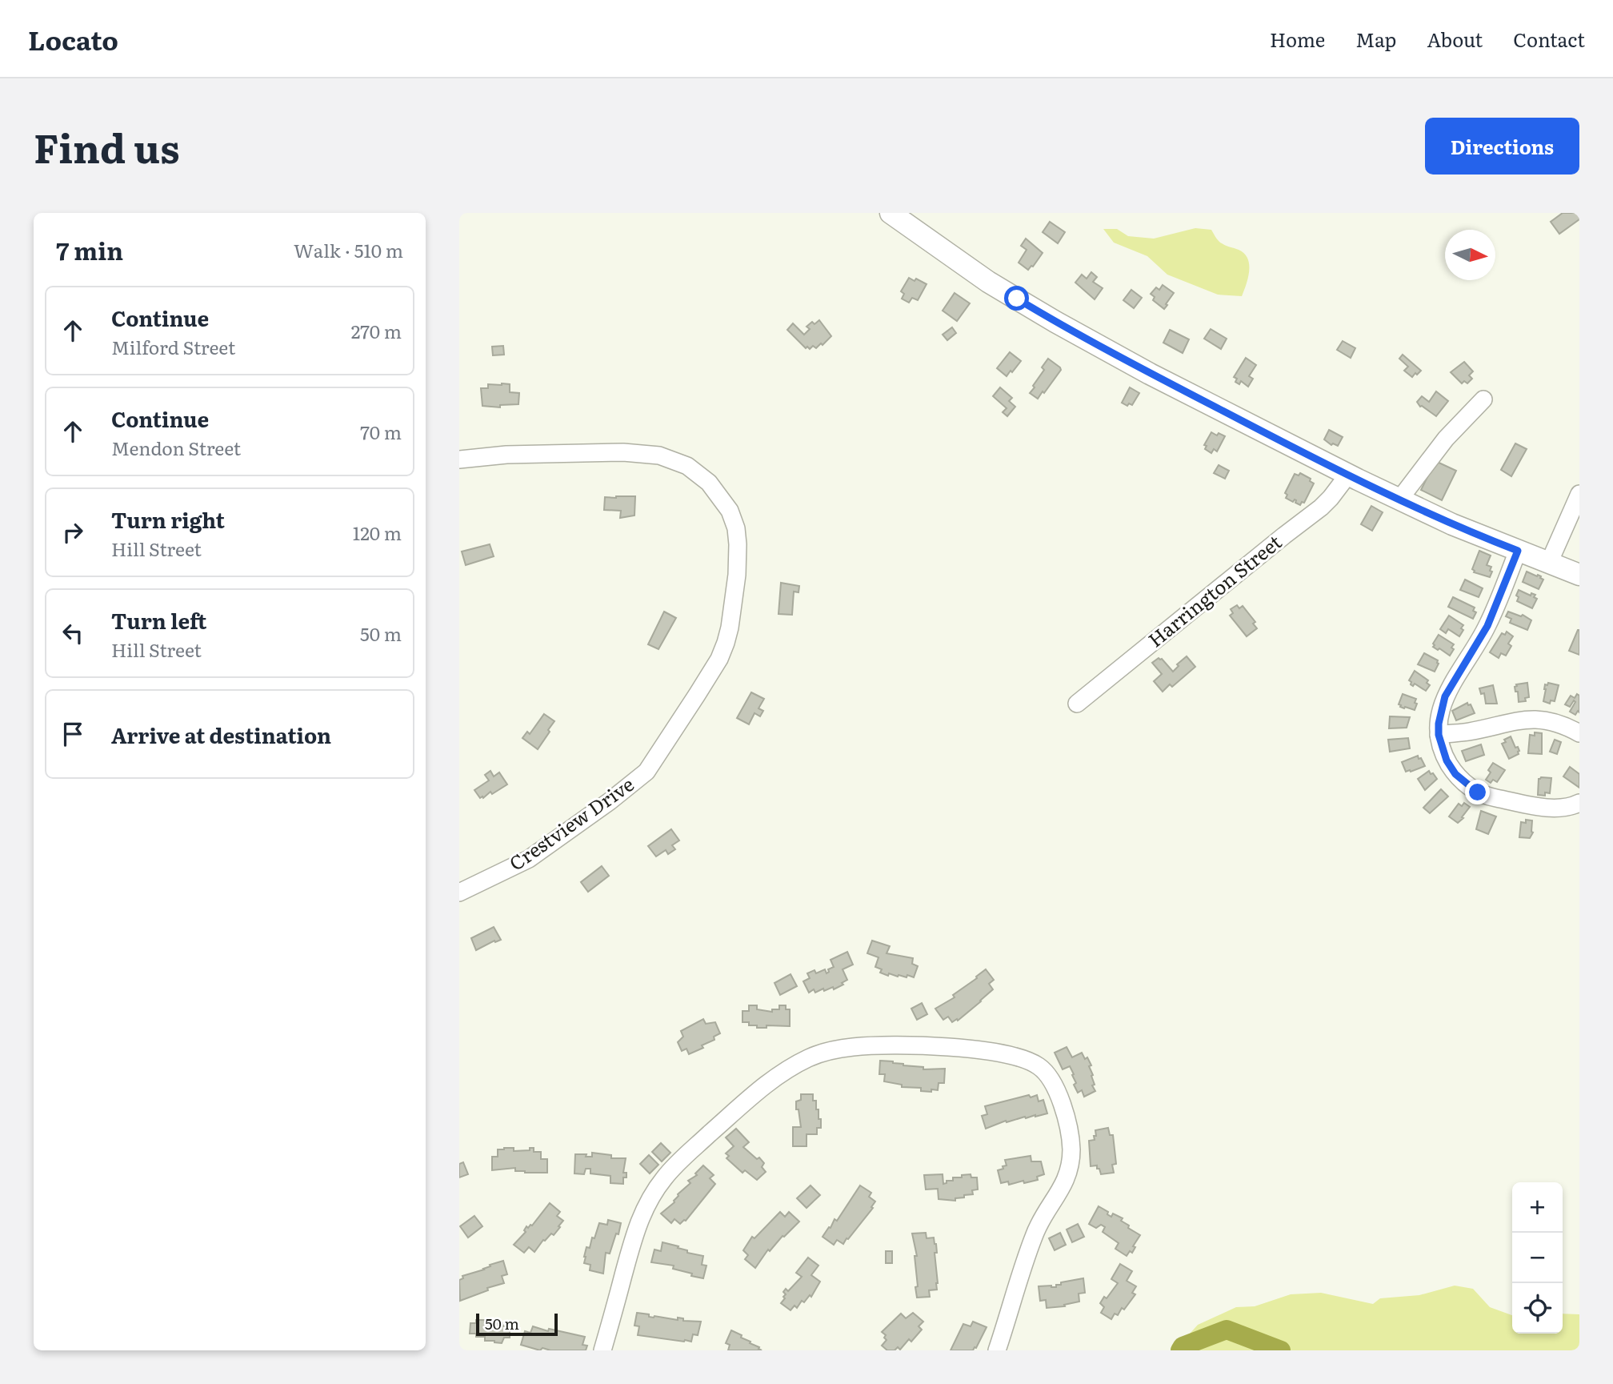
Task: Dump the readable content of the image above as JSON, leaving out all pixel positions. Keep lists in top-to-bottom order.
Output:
{
  "streets": {
    "street": ["Harrington Street", "Crestview Drive"]
  },
  "scale_bar": "50 m",
  "north": "right",
  "page": {
    "header": "Locato",
    "nav": [
      "Home",
      "Map",
      "About",
      "Contact"
    ],
    "title": "Find us",
    "buttons": "Directions",
    "heading": ["7 min", "Walk · 510 m"],
    "list": [
      ["Continue", "Milford Street", "270 m"],
      ["Continue", "Mendon Street", "70 m"],
      ["Turn right", "Hill Street", "120 m"],
      ["Turn left", "Hill Street", "50 m"],
      "Arrive at destination"
    ],
    "map_buttons": ["+", "−"],
    "scale": "50 m"
  }
}
